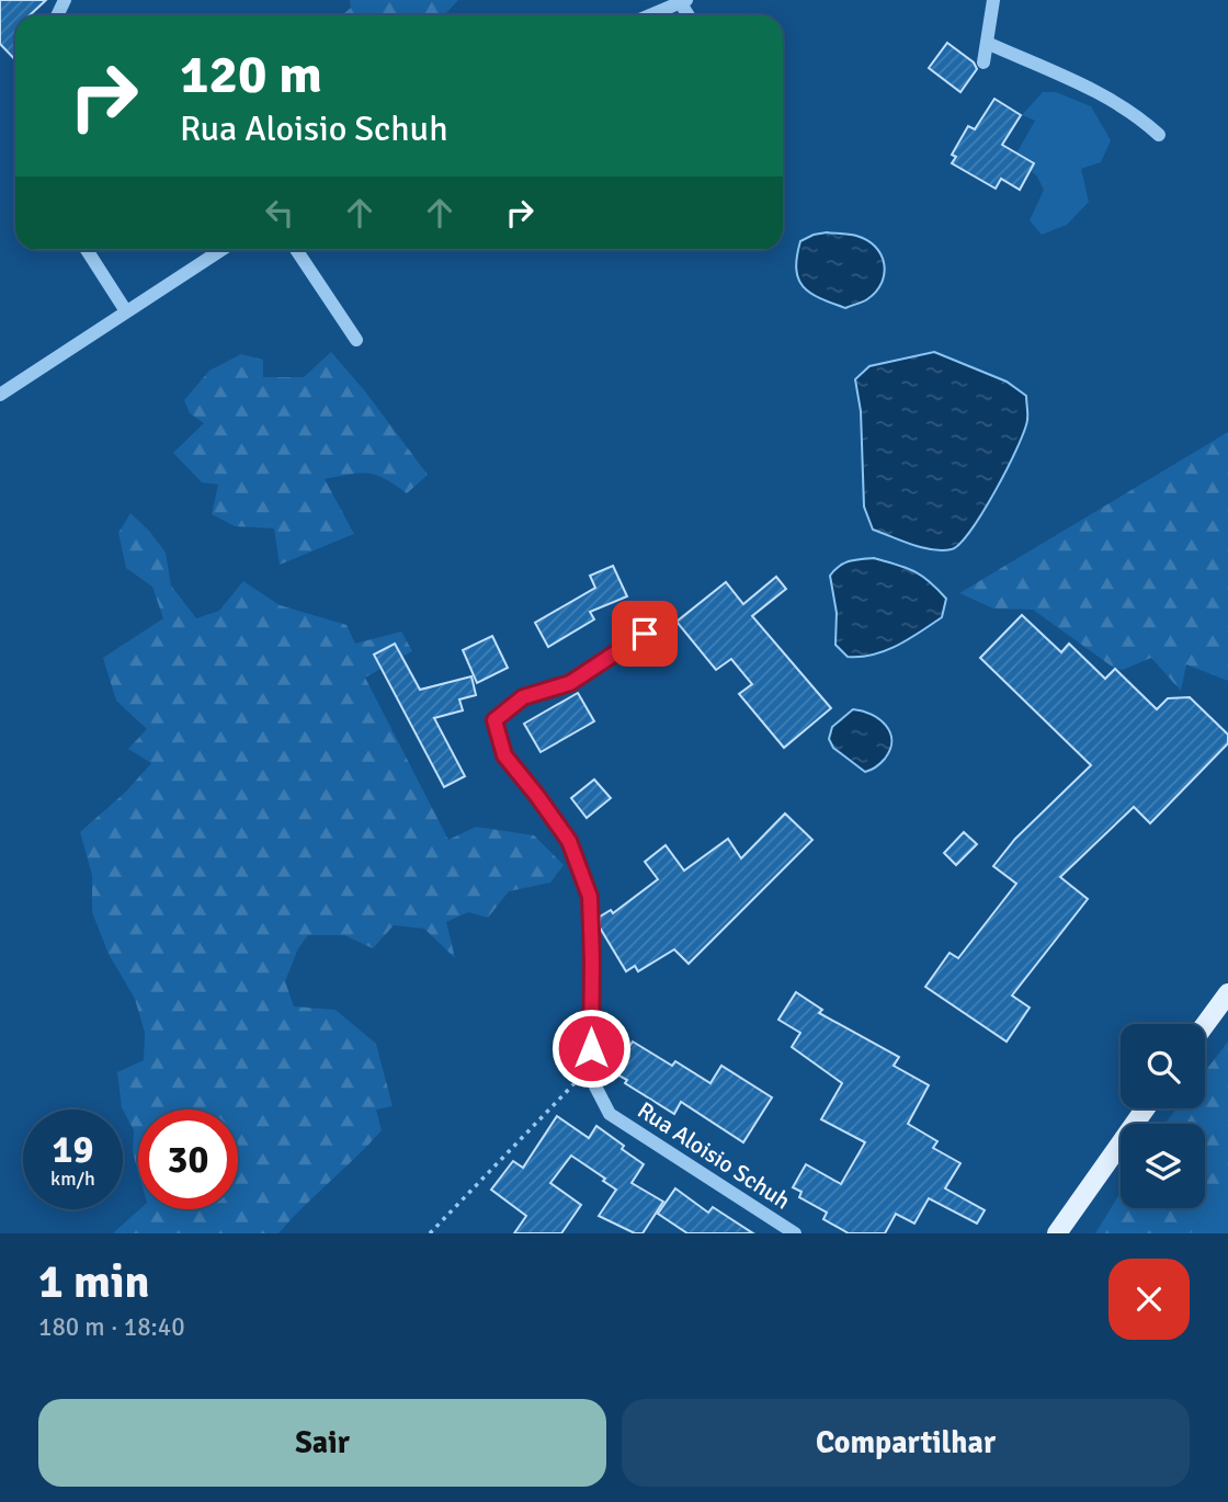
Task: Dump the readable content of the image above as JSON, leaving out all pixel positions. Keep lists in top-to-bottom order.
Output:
{
  "streets": {
    "street": ["Rua Aloisio Schuh"]
  },
  "page": {
    "turn": ["120 m", "Rua Aloisio Schuh"],
    "speed": "19 km/h",
    "limit": "30",
    "heading": ["1 min", "180 m · 18:40"],
    "buttons": ["Sair", "Compartilhar"]
  }
}
